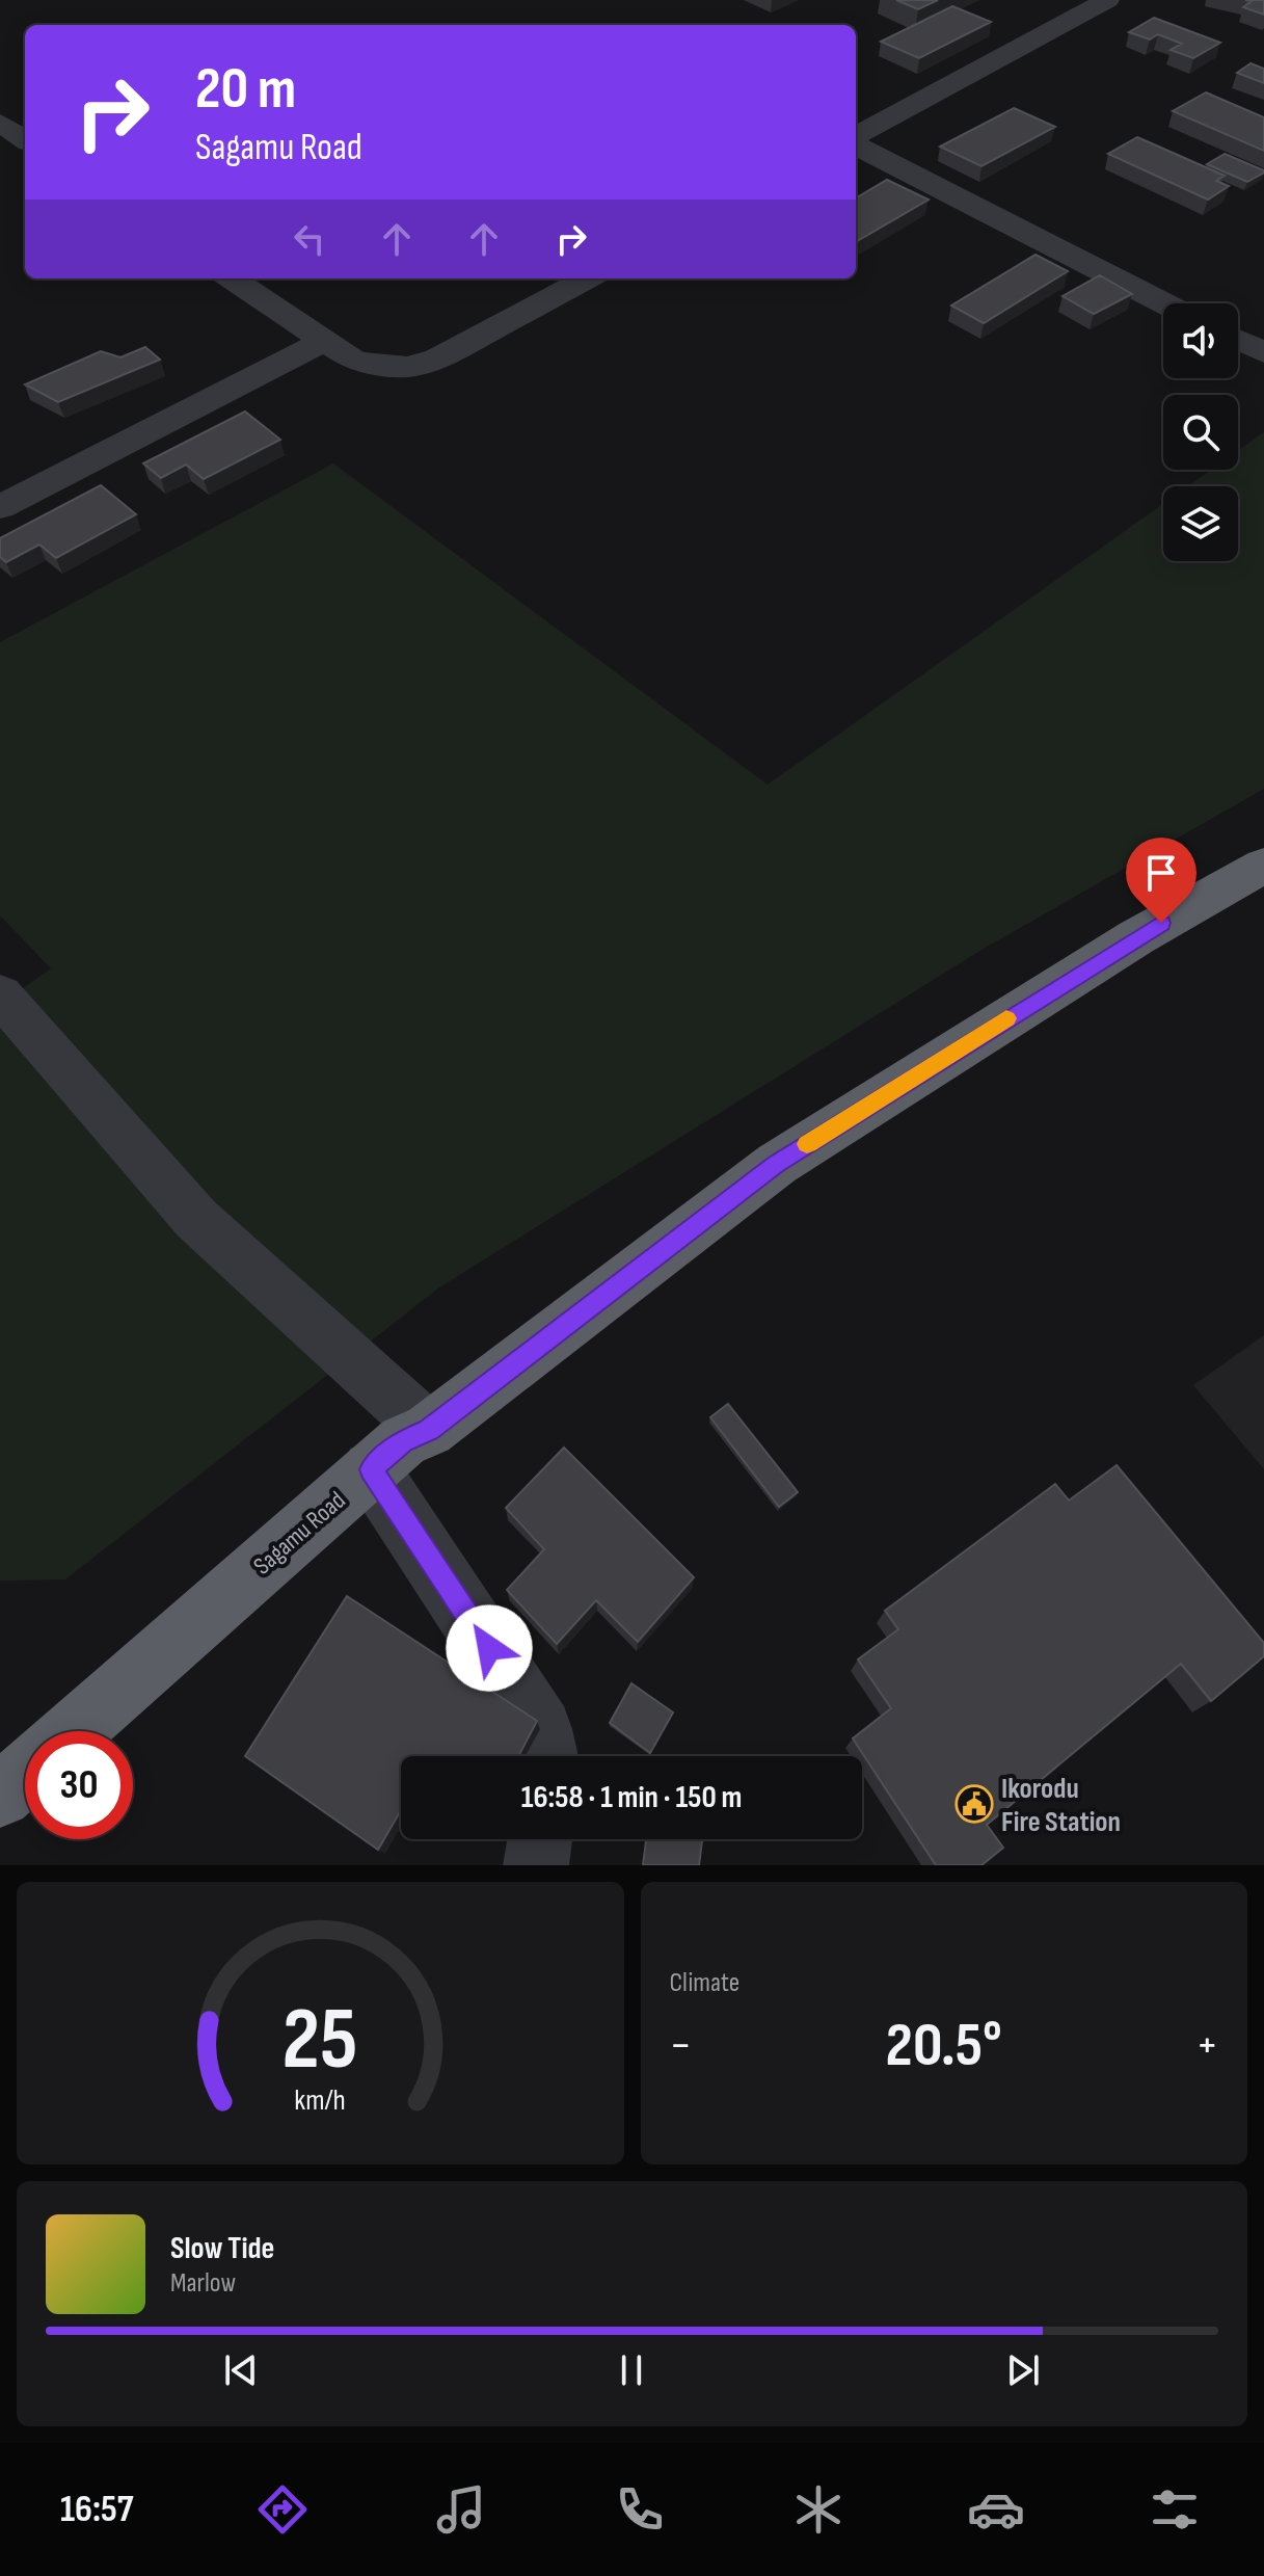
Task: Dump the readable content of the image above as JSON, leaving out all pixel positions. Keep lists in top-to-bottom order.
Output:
{
  "streets": {
    "highway": ["Sagamu Road"]
  },
  "places": {
    "public building": ["Ikorodu Fire Station"]
  },
  "page": {
    "turn": ["20 m", "Sagamu Road"],
    "limit": "30",
    "trip": "16:58 · 1 min · 150 m",
    "tile": "Climate",
    "heat": ["−", "20.5°", "+"],
    "song": ["Slow Tide", "Marlow"],
    "tabs": "16:57",
    "gauge": ["25", "km/h"]
  }
}
